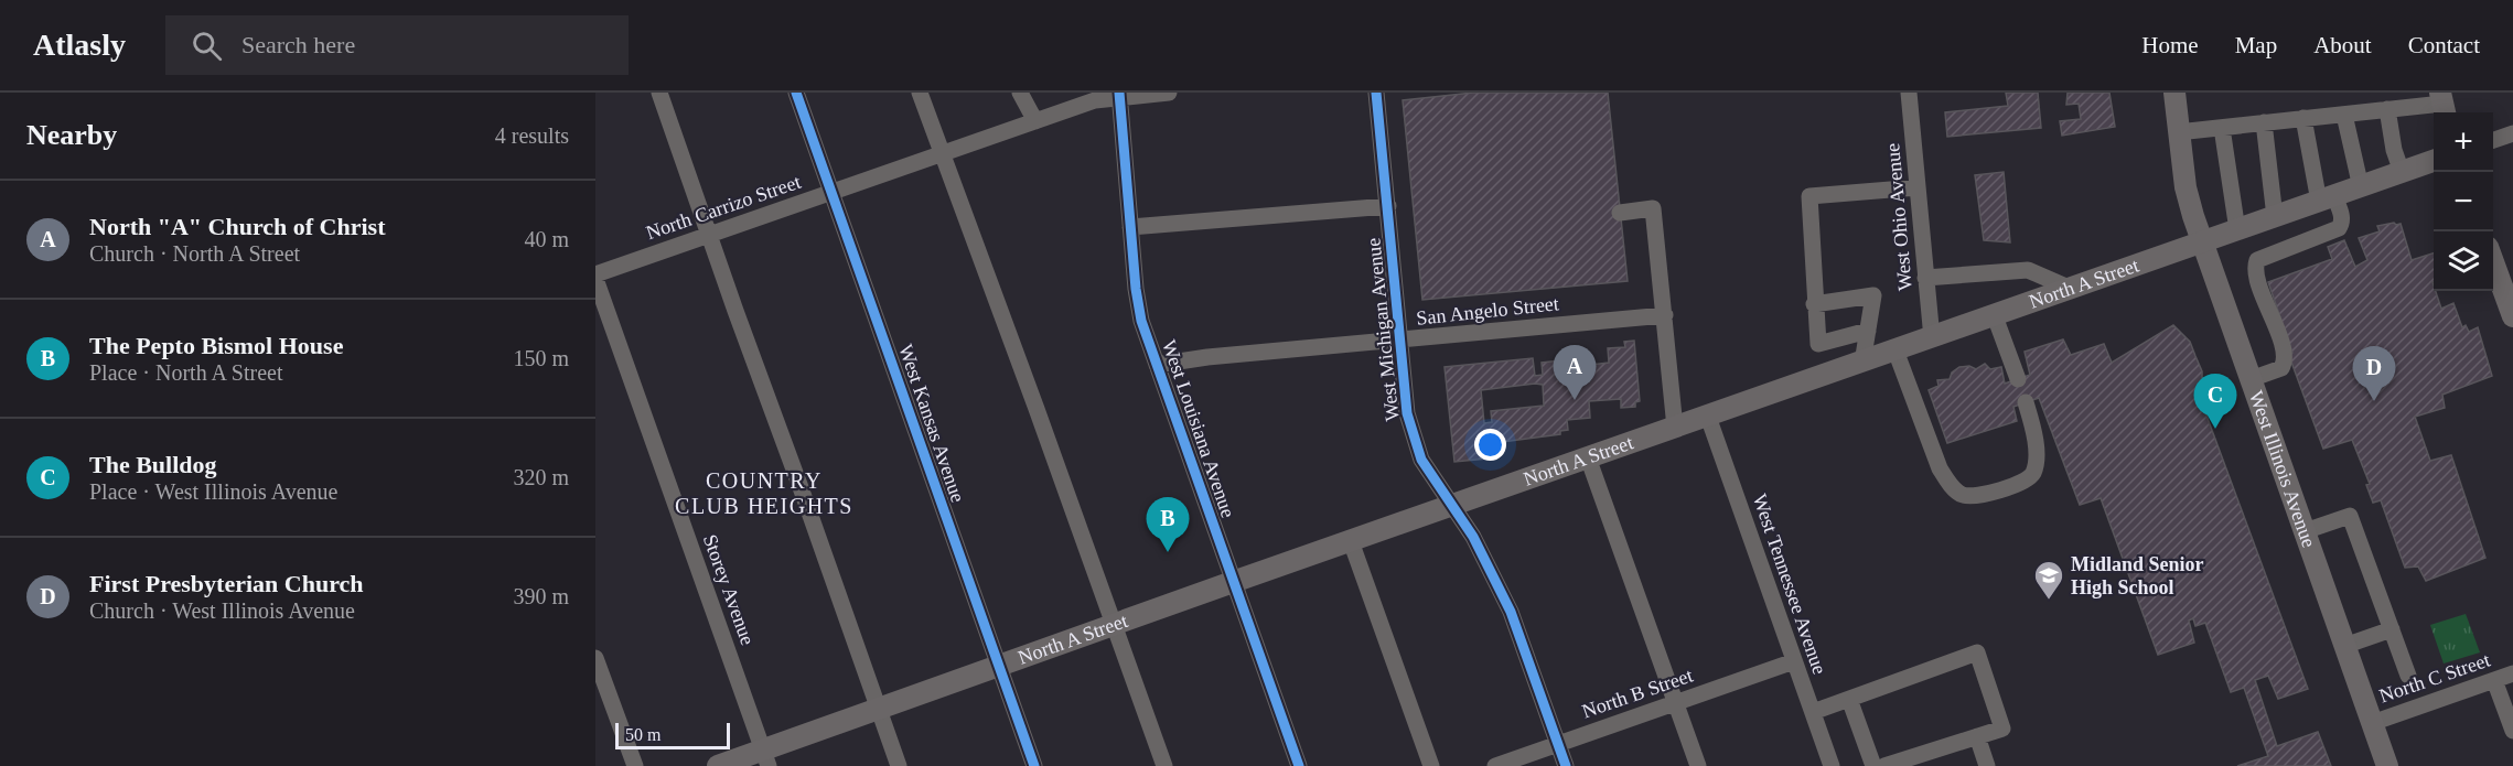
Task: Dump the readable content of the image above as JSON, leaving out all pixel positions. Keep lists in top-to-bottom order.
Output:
{
  "streets": {
    "main road": ["North A Street", "West Illinois Avenue"],
    "street": [
      "North Carrizo Street",
      "West Ohio Avenue",
      "San Angelo Street",
      "West Michigan Avenue",
      "West Kansas Avenue",
      "West Louisiana Avenue",
      "West Tennessee Avenue",
      "Storey Avenue",
      "North C Street",
      "North B Street"
    ]
  },
  "crossings": [
    ["North Carrizo Street", "West Kansas Avenue"],
    ["North Carrizo Street", "West Louisiana Avenue"],
    ["North Carrizo Street", "Storey Avenue"],
    ["West Ohio Avenue", "North A Street"],
    ["North A Street", "West Michigan Avenue"],
    ["North A Street", "West Kansas Avenue"],
    ["North A Street", "West Louisiana Avenue"],
    ["North A Street", "West Illinois Avenue"],
    ["North A Street", "West Tennessee Avenue"],
    ["North A Street", "Storey Avenue"],
    ["San Angelo Street", "West Michigan Avenue"],
    ["San Angelo Street", "West Louisiana Avenue"],
    ["West Michigan Avenue", "North B Street"],
    ["West Illinois Avenue", "North C Street"],
    ["West Tennessee Avenue", "North B Street"]
  ],
  "districts": ["COUNTRY CLUB HEIGHTS"],
  "places": {
    "school or university": ["Midland Senior High School"]
  },
  "scale_bar": "50 m",
  "page": {
    "header": "Atlasly",
    "search": "Search here",
    "nav": [
      "Home",
      "Map",
      "About",
      "Contact"
    ],
    "heading": ["Nearby", "4 results"],
    "map_buttons": ["+", "−"],
    "list": [
      {
        "mark": "A",
        "name": "North \"A\" Church of Christ",
        "note": "Church · North A Street",
        "value": "40 m"
      },
      {
        "mark": "B",
        "name": "The Pepto Bismol House",
        "note": "Place · North A Street",
        "value": "150 m"
      },
      {
        "mark": "C",
        "name": "The Bulldog",
        "note": "Place · West Illinois Avenue",
        "value": "320 m"
      },
      {
        "mark": "D",
        "name": "First Presbyterian Church",
        "note": "Church · West Illinois Avenue",
        "value": "390 m"
      }
    ],
    "pins": [
      "A",
      "D",
      "C",
      "B"
    ],
    "scale": "50 m"
  }
}
